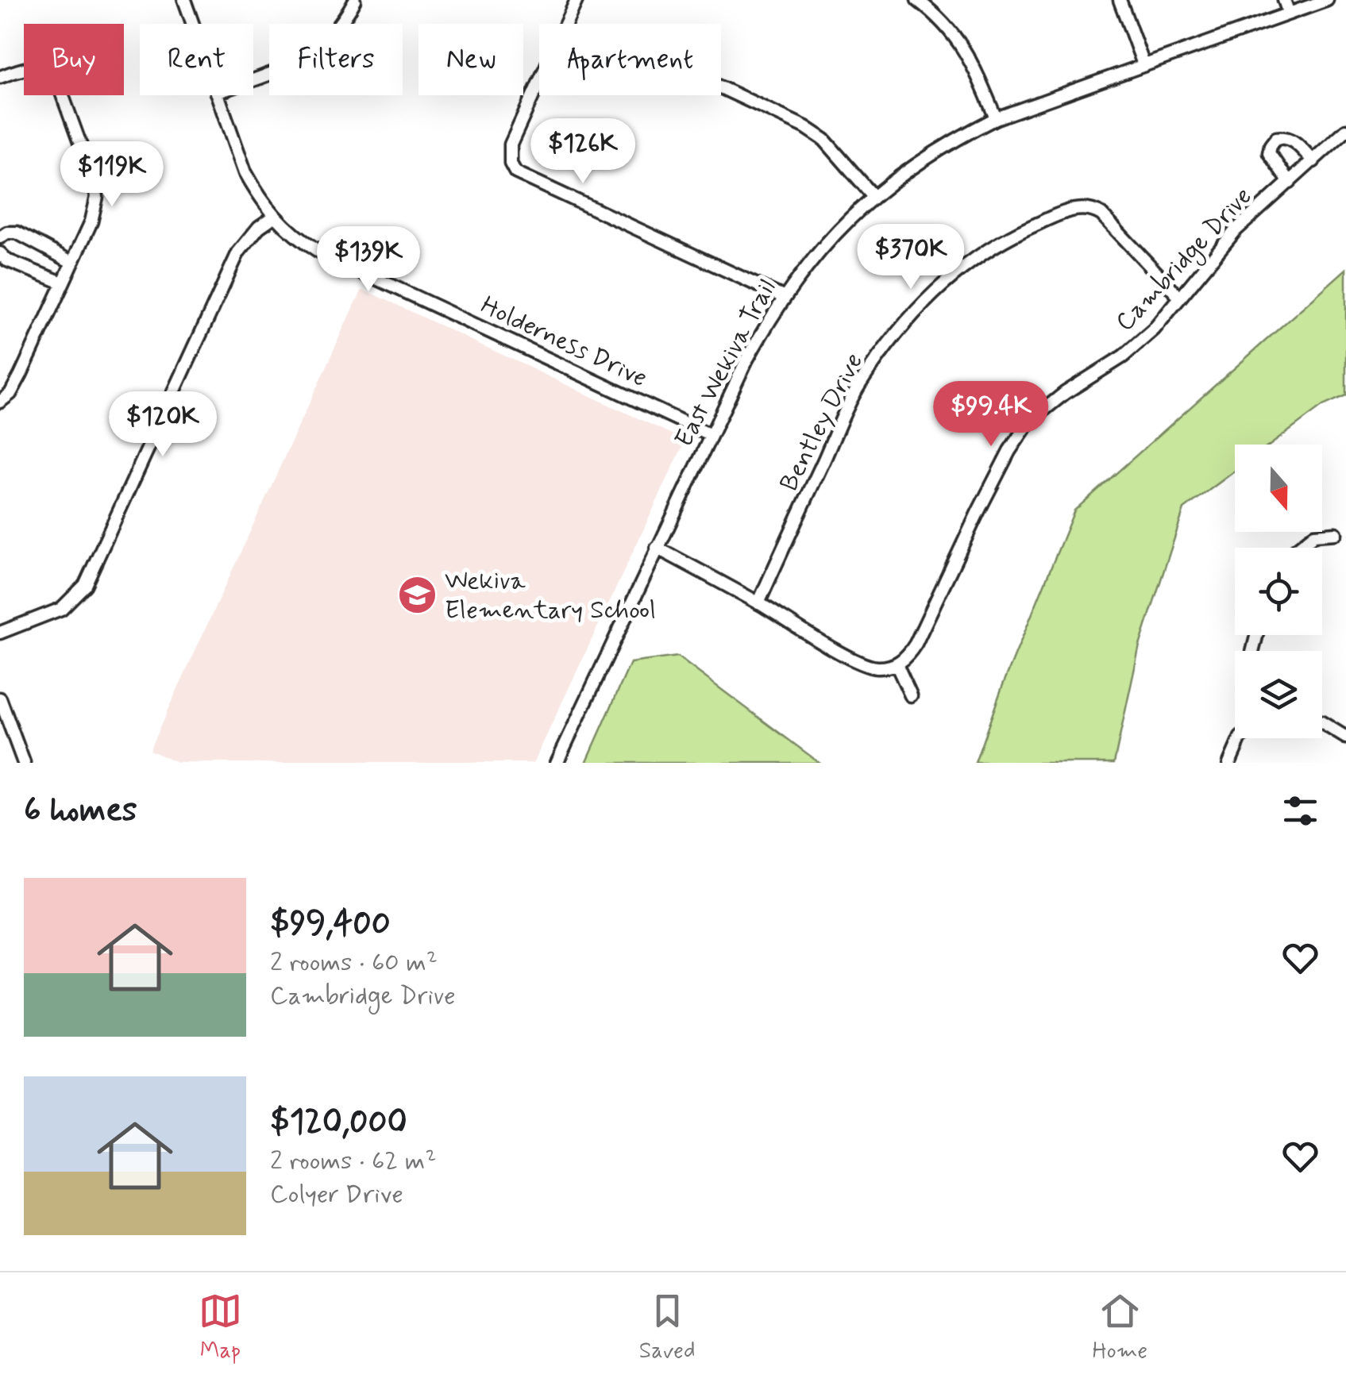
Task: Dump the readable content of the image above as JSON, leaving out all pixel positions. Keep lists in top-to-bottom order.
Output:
{
  "streets": {
    "street": [
      "Cambridge Drive",
      "Holderness Drive",
      "East Wekiva Trail",
      "Bentley Drive"
    ]
  },
  "crossings": [
    ["Cambridge Drive", "Bentley Drive"],
    ["Holderness Drive", "East Wekiva Trail"]
  ],
  "places": {
    "school or university": ["Wekiva Elementary School"]
  },
  "north": "bottom",
  "page": {
    "chip": [
      "Buy",
      "Rent",
      "Filters",
      "New",
      "Apartment"
    ],
    "price": [
      "$126K",
      "$119K",
      "$370K",
      "$139K",
      "$99.4K",
      "$120K"
    ],
    "heading": "6 homes",
    "list": [
      {
        "name": "$99,400",
        "note": "2 rooms · 60 m² · Cambridge Drive"
      },
      {
        "name": "$120,000",
        "note": "2 rooms · 62 m² · Colyer Drive"
      }
    ],
    "tabs": ["Map", "Saved", "Home"]
  }
}
